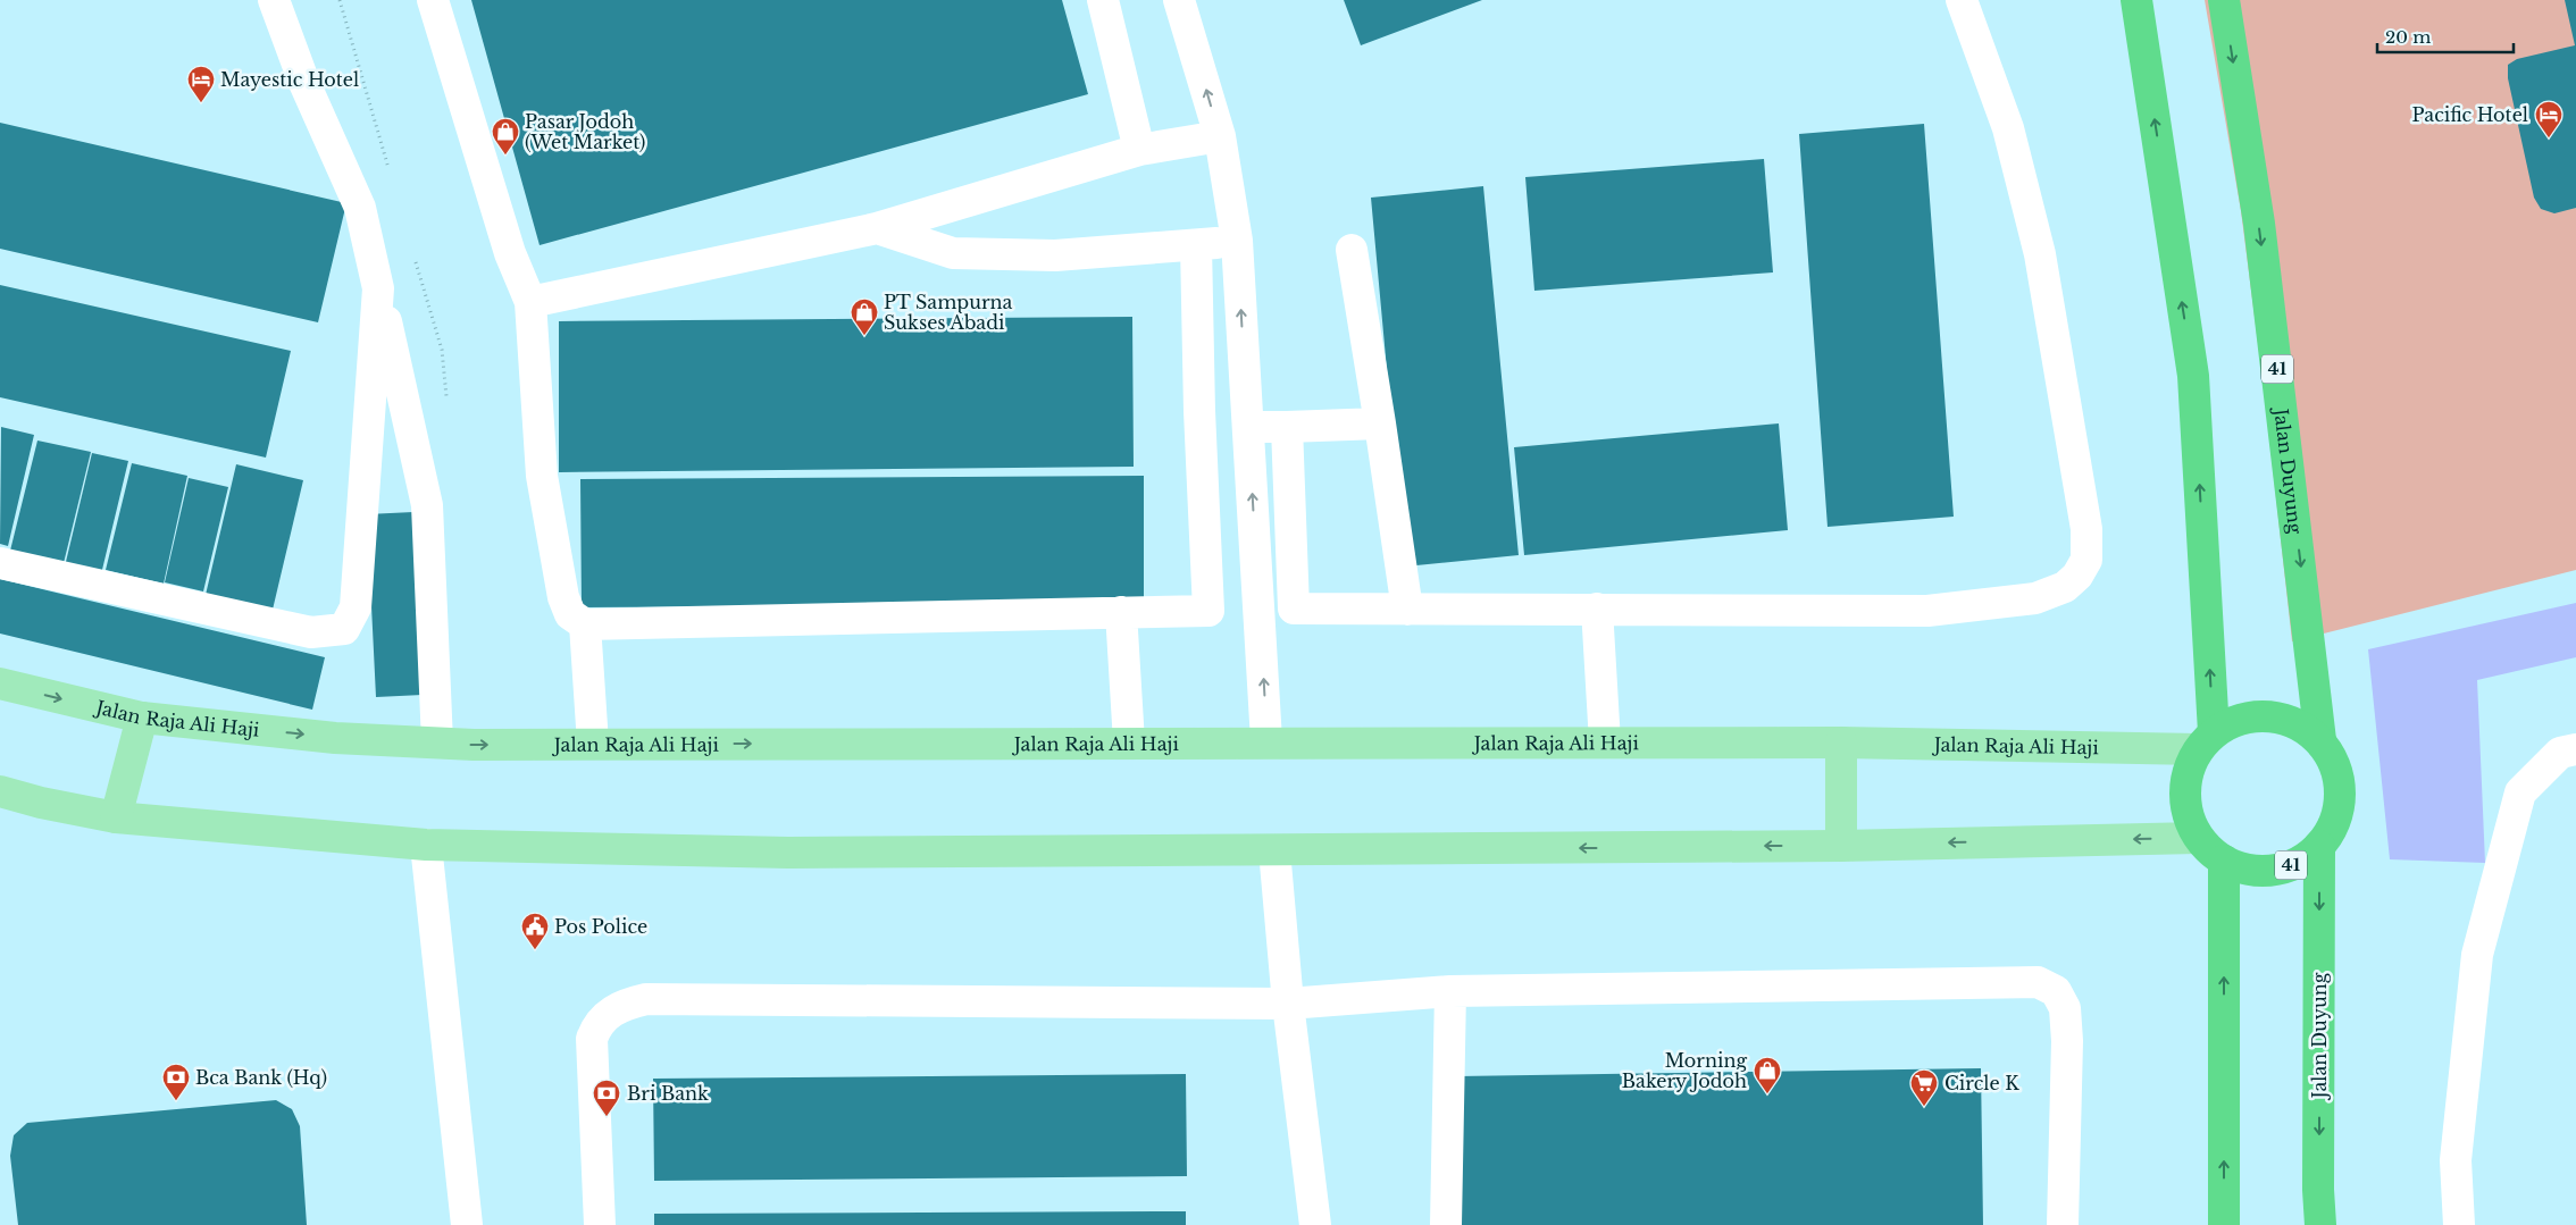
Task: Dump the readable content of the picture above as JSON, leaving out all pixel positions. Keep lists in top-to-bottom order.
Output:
{
  "streets": {
    "highway": ["41", "Jalan Duyung"],
    "main road": ["Jalan Raja Ali Haji"]
  },
  "crossings": [
    ["41", "Jalan Duyung"],
    ["41", "Jalan Raja Ali Haji"],
    ["Jalan Duyung", "Jalan Raja Ali Haji"]
  ],
  "places": {
    "hotel": ["Mayestic Hotel", "Pacific Hotel"],
    "shop": ["Pasar Jodoh (Wet Market)", "PT Sampurna Sukses Abadi", "Morning Bakery Jodoh"],
    "public building": ["Pos Police"],
    "bank": ["Bca Bank (Hq)", "Bri Bank"],
    "supermarket": ["Circle K"]
  },
  "scale_bar": "20 m"
}
